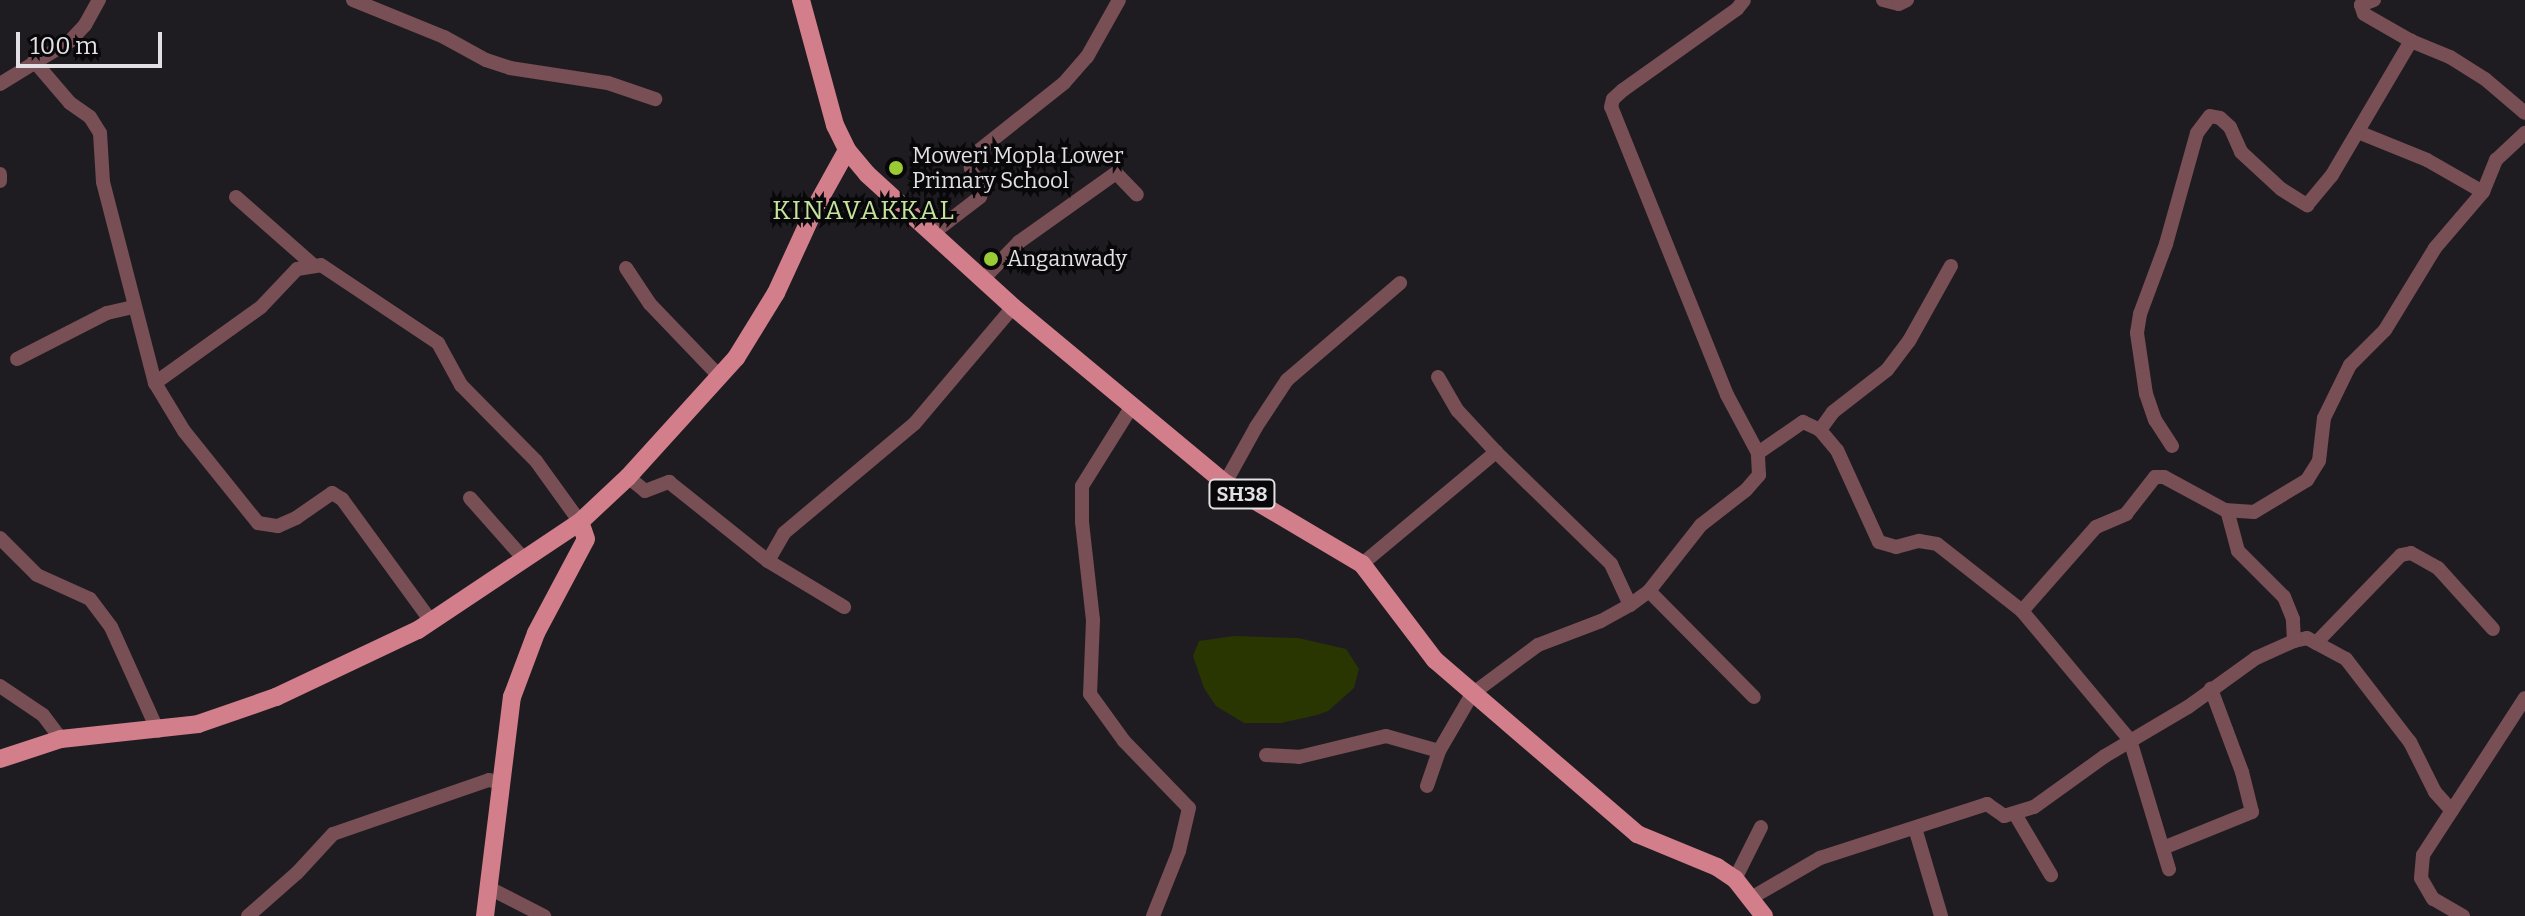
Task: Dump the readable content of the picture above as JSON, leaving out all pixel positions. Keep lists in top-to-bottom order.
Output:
{
  "streets": {
    "main road": ["SH38"]
  },
  "districts": ["KINAVAKKAL"],
  "places": ["Moweri Mopla Lower Primary School", "Anganwady"],
  "scale_bar": "100 m"
}
